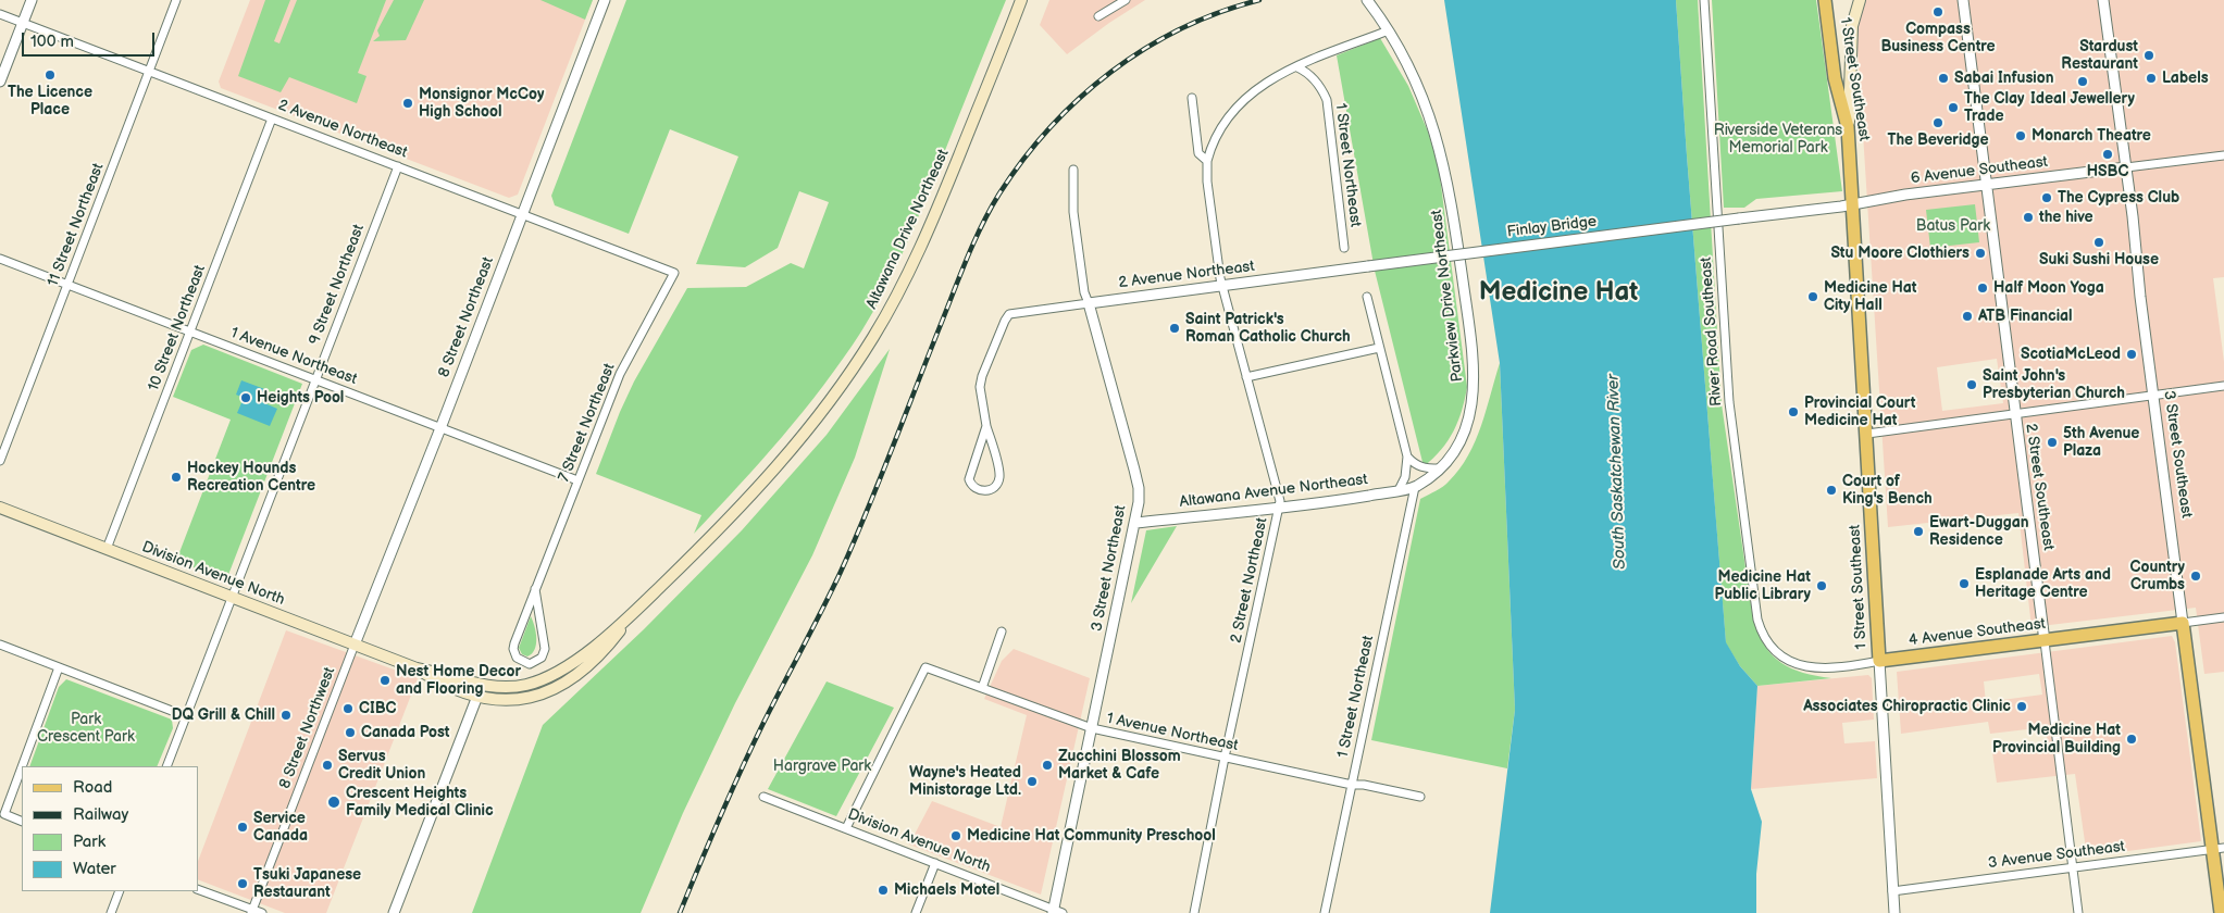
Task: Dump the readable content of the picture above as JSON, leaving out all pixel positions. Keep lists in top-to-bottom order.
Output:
{
  "streets": {
    "main road": [
      "1 Street Southeast",
      "Altawana Drive Northeast",
      "3 Street Southeast",
      "Division Avenue North",
      "4 Avenue Southeast"
    ],
    "street": [
      "2 Avenue Northeast",
      "1 Street Northeast",
      "6 Avenue Southeast",
      "11 Street Northeast",
      "Finlay Bridge",
      "9 Street Northeast",
      "Parkview Drive Northeast",
      "8 Street Northeast",
      "10 Street Northeast",
      "River Road Southeast",
      "1 Avenue Northeast",
      "7 Street Northeast",
      "2 Street Southeast",
      "Altawana Avenue Northeast",
      "3 Street Northeast",
      "2 Street Northeast",
      "8 Street Northwest",
      "3 Avenue Southeast"
    ]
  },
  "crossings": [
    ["1 Street Southeast", "6 Avenue Southeast"],
    ["1 Street Southeast", "4 Avenue Southeast"],
    ["1 Street Southeast", "3 Avenue Southeast"],
    ["2 Avenue Northeast", "11 Street Northeast"],
    ["2 Avenue Northeast", "Finlay Bridge"],
    ["2 Avenue Northeast", "9 Street Northeast"],
    ["2 Avenue Northeast", "8 Street Northeast"],
    ["2 Avenue Northeast", "10 Street Northeast"],
    ["2 Avenue Northeast", "7 Street Northeast"],
    ["2 Avenue Northeast", "3 Street Northeast"],
    ["2 Avenue Northeast", "2 Street Northeast"],
    ["1 Street Northeast", "Parkview Drive Northeast"],
    ["1 Street Northeast", "1 Avenue Northeast"],
    ["1 Street Northeast", "Altawana Avenue Northeast"],
    ["6 Avenue Southeast", "Finlay Bridge"],
    ["6 Avenue Southeast", "3 Street Southeast"],
    ["6 Avenue Southeast", "2 Street Southeast"],
    ["11 Street Northeast", "1 Avenue Northeast"],
    ["Altawana Drive Northeast", "Division Avenue North"],
    ["9 Street Northeast", "1 Avenue Northeast"],
    ["9 Street Northeast", "Division Avenue North"],
    ["Parkview Drive Northeast", "Altawana Avenue Northeast"],
    ["8 Street Northeast", "1 Avenue Northeast"],
    ["8 Street Northeast", "Division Avenue North"],
    ["8 Street Northeast", "8 Street Northwest"],
    ["10 Street Northeast", "1 Avenue Northeast"],
    ["10 Street Northeast", "Division Avenue North"],
    ["River Road Southeast", "4 Avenue Southeast"],
    ["1 Avenue Northeast", "7 Street Northeast"],
    ["1 Avenue Northeast", "3 Street Northeast"],
    ["1 Avenue Northeast", "Division Avenue North"],
    ["1 Avenue Northeast", "2 Street Northeast"],
    ["3 Street Southeast", "4 Avenue Southeast"],
    ["3 Street Southeast", "3 Avenue Southeast"],
    ["2 Street Southeast", "4 Avenue Southeast"],
    ["2 Street Southeast", "3 Avenue Southeast"],
    ["Altawana Avenue Northeast", "3 Street Northeast"],
    ["Altawana Avenue Northeast", "2 Street Northeast"],
    ["3 Street Northeast", "Division Avenue North"],
    ["Division Avenue North", "8 Street Northwest"]
  ],
  "districts": ["Medicine Hat"],
  "water": ["South Saskatchewan River"],
  "parks": [
    "Riverside Veterans Memorial Park",
    "Batus Park",
    "Park Crescent Park",
    "Hargrave Park"
  ],
  "places": [
    "Compass Business Centre",
    "Stardust Restaurant",
    "The Licence Place",
    "Sabai Infusion",
    "Labels",
    "Ideal Jewellery",
    "Monsignor McCoy High School",
    "The Clay Trade",
    "The Beveridge",
    "Monarch Theatre",
    "HSBC",
    "The Cypress Club",
    "the hive",
    "Suki Sushi House",
    "Stu Moore Clothiers",
    "Half Moon Yoga",
    "Medicine Hat City Hall",
    "ATB Financial",
    "Saint Patrick's Roman Catholic Church",
    "ScotiaMcLeod",
    "Saint John's Presbyterian Church",
    "Heights Pool",
    "Provincial Court Medicine Hat",
    "5th Avenue Plaza",
    "Hockey Hounds Recreation Centre",
    "Court of King's Bench",
    "Ewart-Duggan Residence",
    "Country Crumbs",
    "Esplanade Arts and Heritage Centre",
    "Medicine Hat Public Library",
    "Nest Home Decor and Flooring",
    "Associates Chiropractic Clinic",
    "CIBC",
    "DQ Grill & Chill",
    "Canada Post",
    "Medicine Hat Provincial Building",
    "Servus Credit Union",
    "Zucchini Blossom Market & Cafe",
    "Wayne's Heated Ministorage Ltd.",
    "Crescent Heights Family Medical Clinic",
    "Service Canada",
    "Medicine Hat Community Preschool",
    "Tsuki Japanese Restaurant",
    "Michaels Motel"
  ],
  "legend": [
    "Road",
    "Railway",
    "Park",
    "Water"
  ],
  "scale_bar": "100 m"
}
